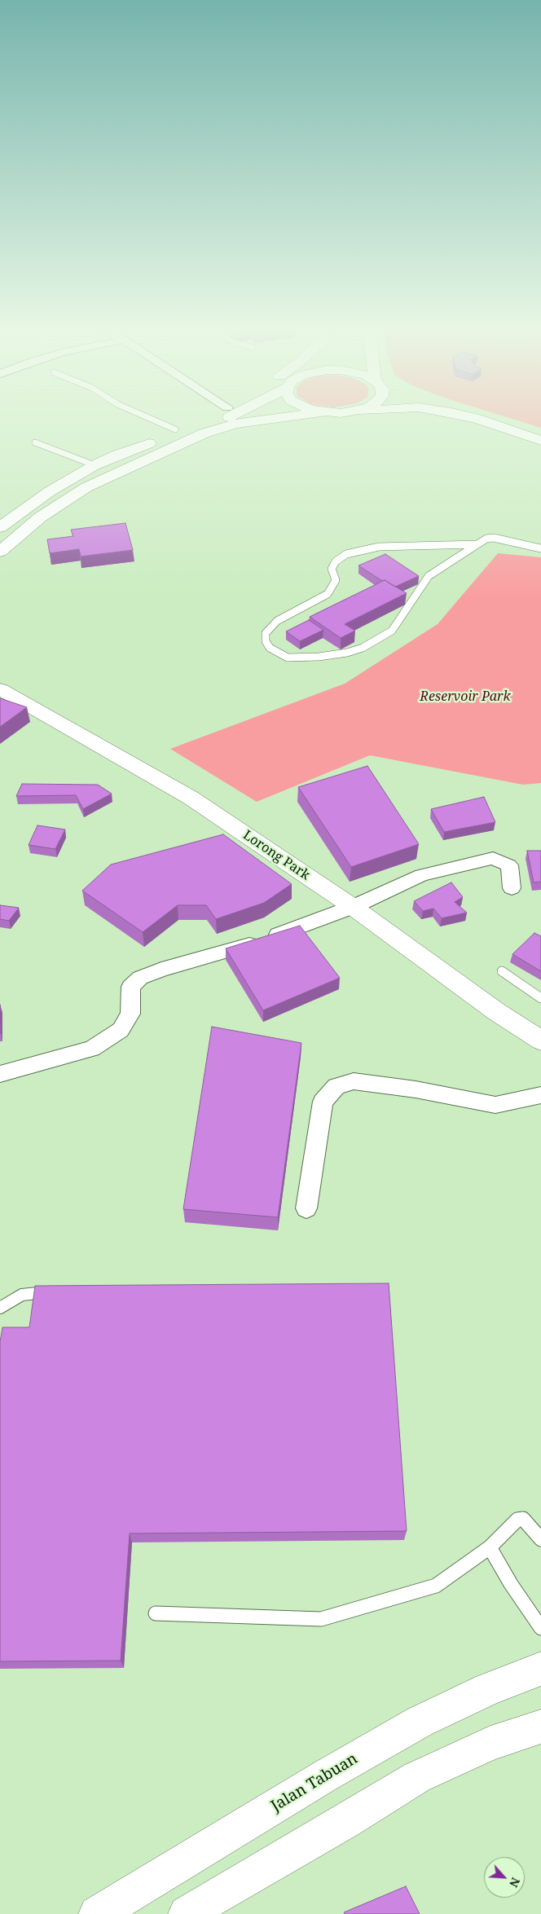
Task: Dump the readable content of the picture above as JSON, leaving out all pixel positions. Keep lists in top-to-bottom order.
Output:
{
  "streets": {
    "main road": ["Lorong Park", "Jalan Tabuan"]
  },
  "parks": ["Reservoir Park"],
  "north": "bottom right"
}
